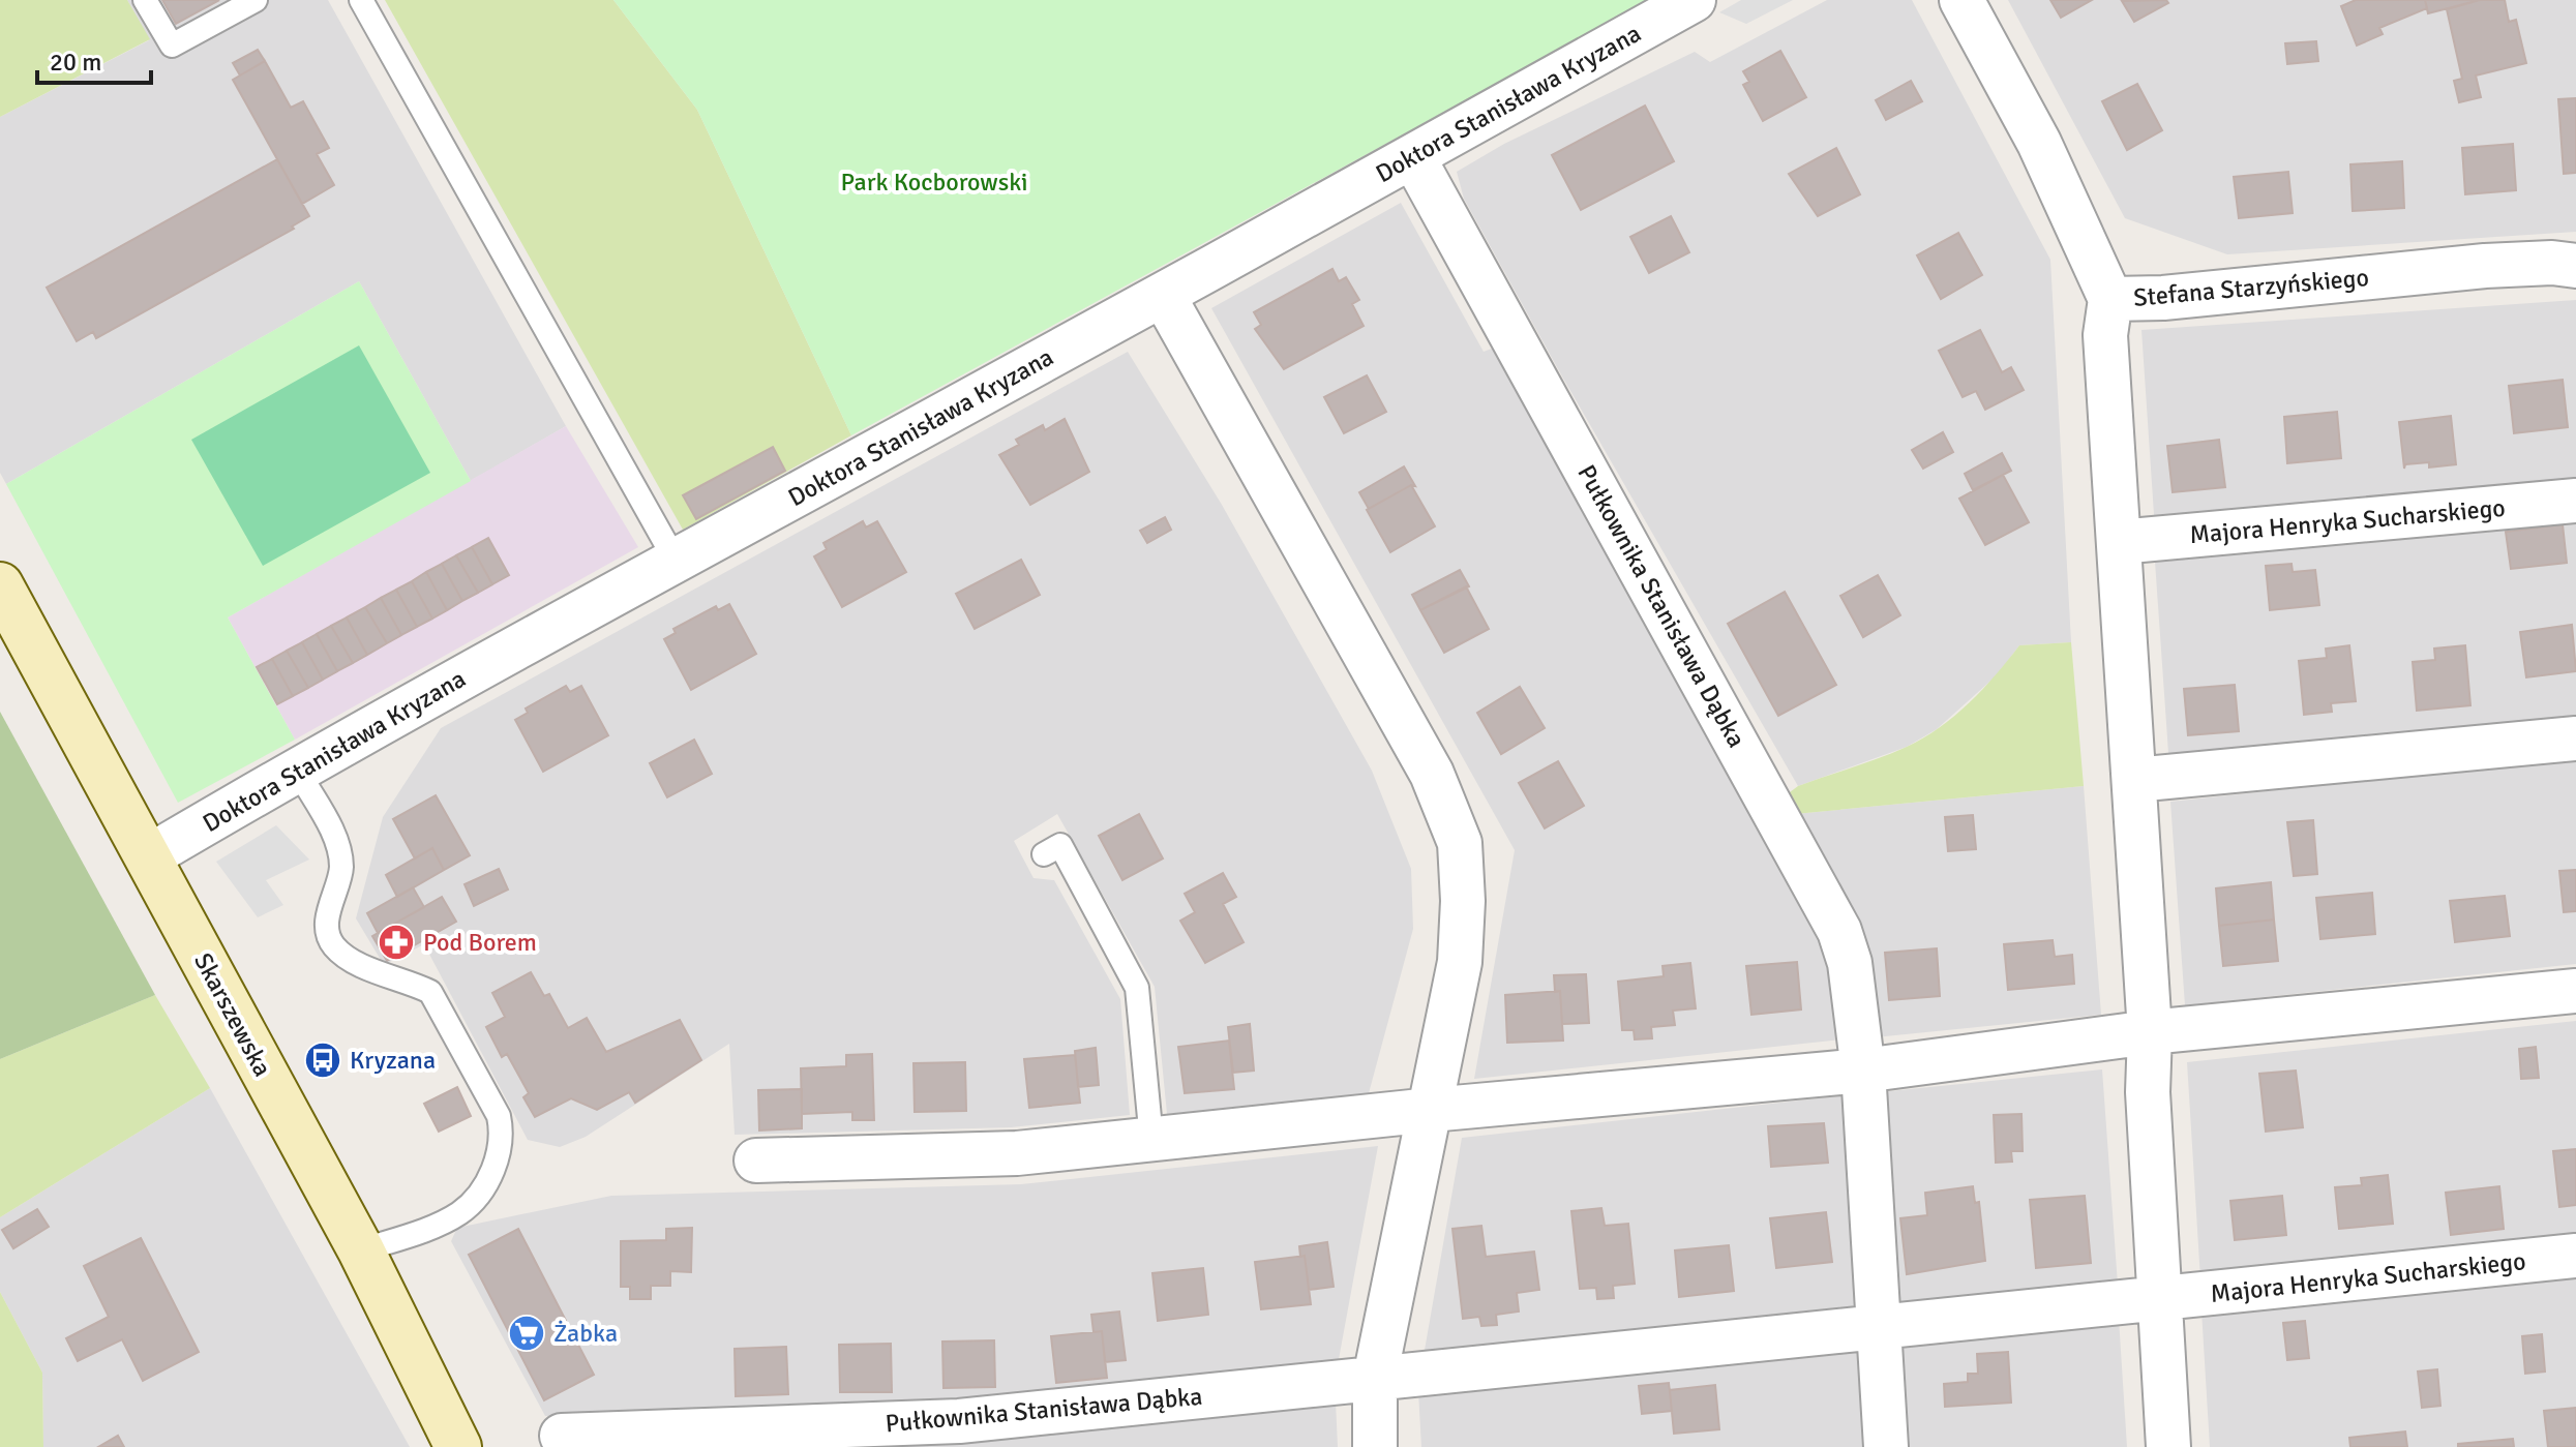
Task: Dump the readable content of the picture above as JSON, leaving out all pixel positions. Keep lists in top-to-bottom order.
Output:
{
  "streets": {
    "main road": ["Skarszewska"],
    "street": [
      "Doktora Stanisława Kryzana",
      "Stefana Starzyńskiego",
      "Majora Henryka Sucharskiego",
      "Pułkownika Stanisława Dąbka"
    ]
  },
  "crossings": [
    ["Doktora Stanisława Kryzana", "Pułkownika Stanisława Dąbka"],
    ["Doktora Stanisława Kryzana", "Skarszewska"],
    ["Majora Henryka Sucharskiego", "Pułkownika Stanisława Dąbka"]
  ],
  "parks": ["Park Kocborowski"],
  "places": {
    "pharmacy": ["Pod Borem"],
    "bus stop": ["Kryzana"],
    "supermarket": ["Żabka"]
  },
  "scale_bar": "20 m"
}
